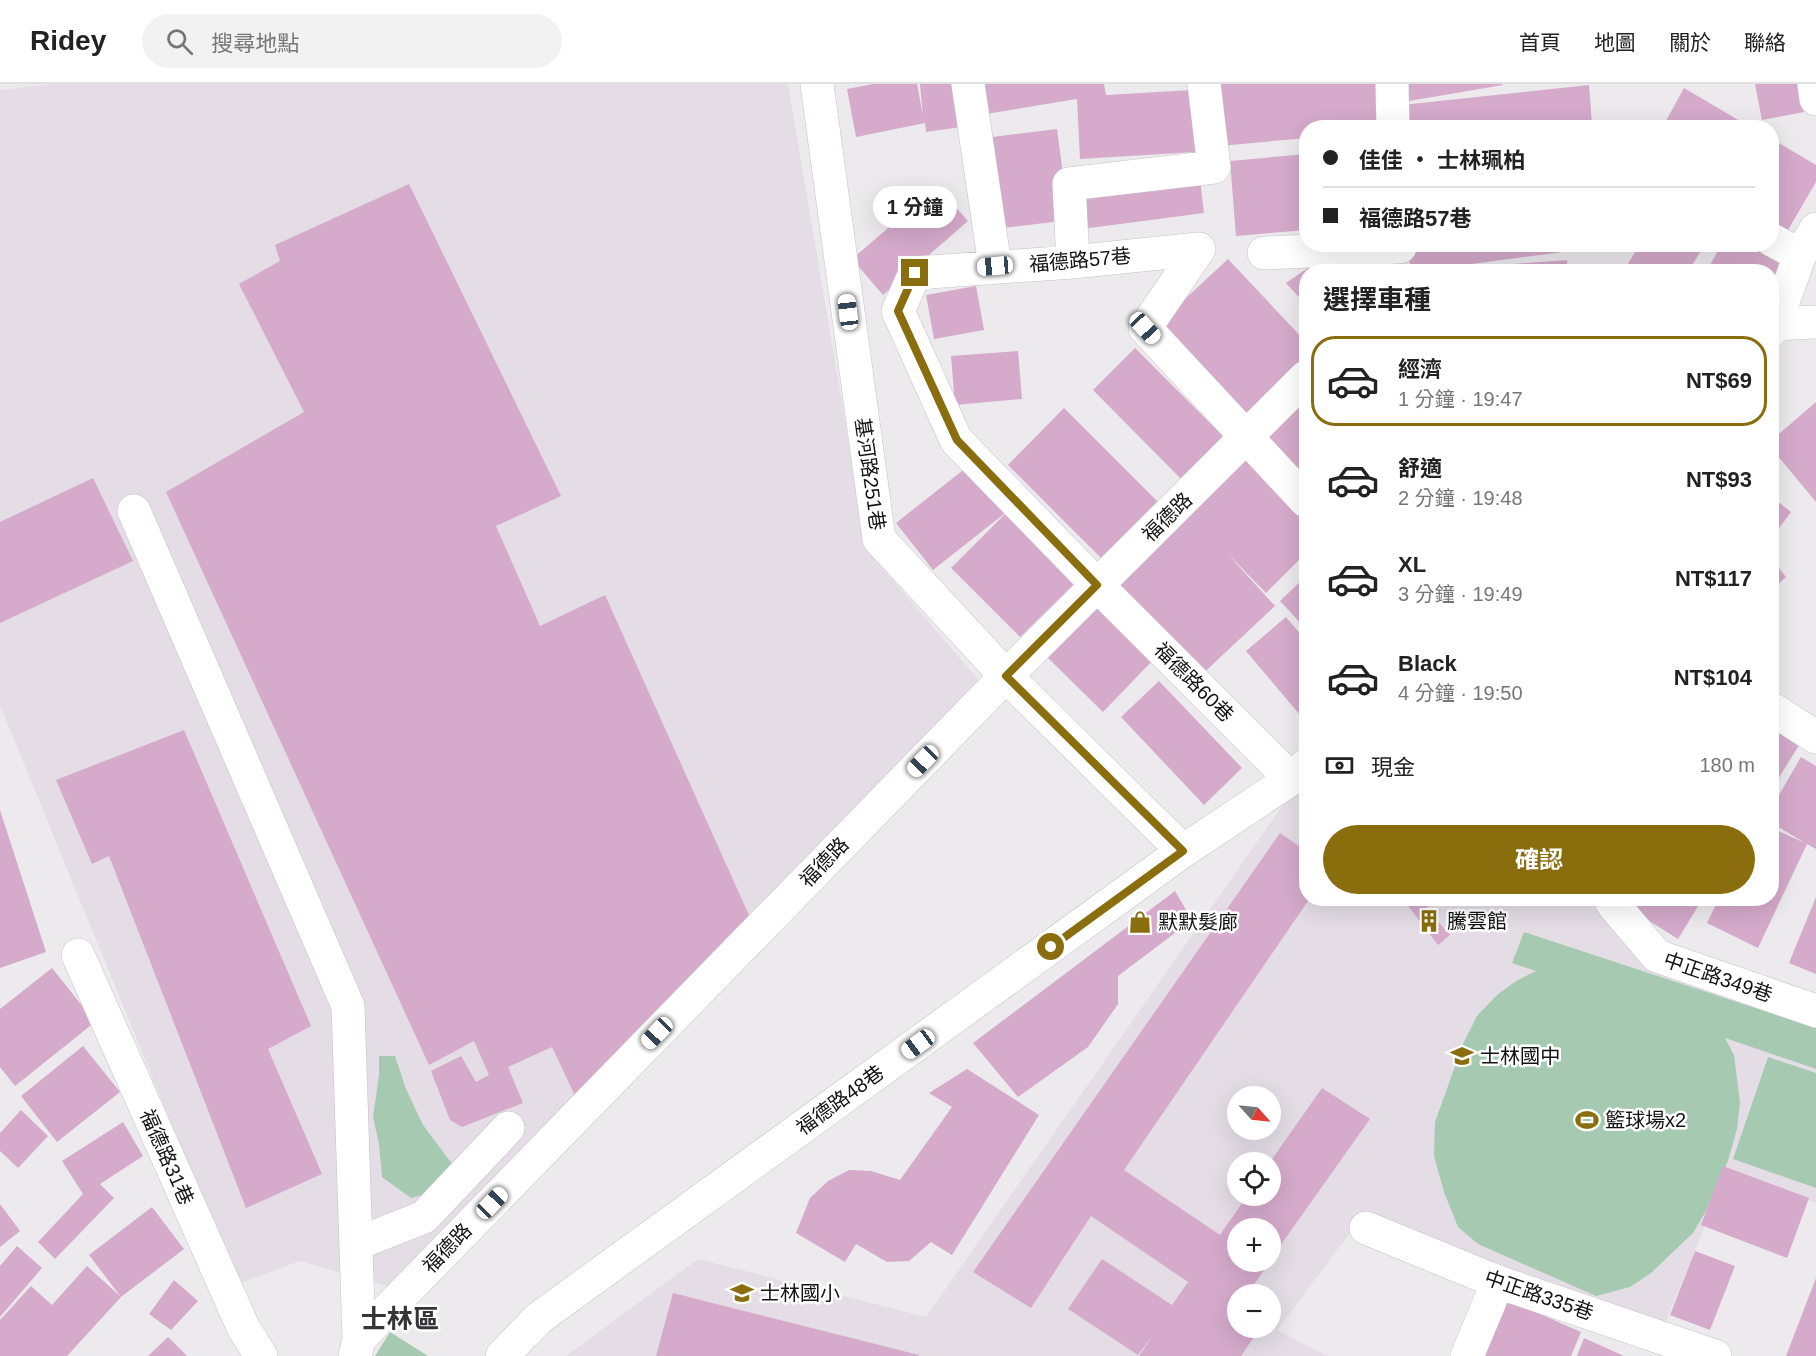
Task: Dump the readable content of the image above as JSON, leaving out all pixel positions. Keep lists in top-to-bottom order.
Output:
{
  "streets": {
    "street": [
      "福德路57巷",
      "基河路251巷",
      "福德路",
      "福德路60巷",
      "中正路349巷",
      "福德路48巷",
      "福德路31巷",
      "中正路335巷"
    ]
  },
  "crossings": [
    ["福德路57巷", "福德路"],
    ["福德路57巷", "福德路60巷"],
    ["基河路251巷", "福德路"],
    ["基河路251巷", "福德路48巷"],
    ["福德路", "福德路60巷"]
  ],
  "districts": ["士林區"],
  "places": {
    "building": ["騰雲館"],
    "shop": ["默默髮廊"],
    "school or university": ["士林國中", "士林國小"],
    "sports": ["籃球場x2"]
  },
  "north": "bottom right",
  "page": {
    "header": "Ridey",
    "search": "搜尋地點",
    "nav": [
      "首頁",
      "地圖",
      "關於",
      "聯絡"
    ],
    "banner": ["佳佳 ‧ 士林珮柏", "福德路57巷"],
    "bubble": "1 分鐘",
    "heading": "選擇車種",
    "list": [
      {
        "name": "經濟",
        "note": "1 分鐘 · 19:47",
        "value": "NT$69"
      },
      {
        "name": "舒適",
        "note": "2 分鐘 · 19:48",
        "value": "NT$93"
      },
      {
        "name": "XL",
        "note": "3 分鐘 · 19:49",
        "value": "NT$117"
      },
      {
        "name": "Black",
        "note": "4 分鐘 · 19:50",
        "value": "NT$104"
      }
    ],
    "pay": ["現金", "180 m"],
    "buttons": "確認",
    "map_buttons": ["+", "−"]
  }
}
